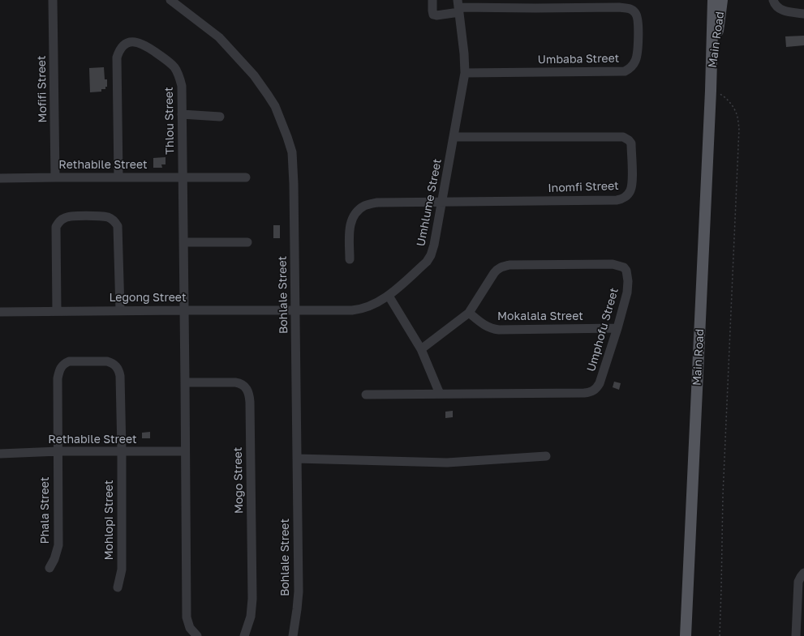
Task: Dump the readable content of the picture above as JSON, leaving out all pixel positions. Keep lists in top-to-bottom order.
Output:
{
  "streets": {
    "main road": ["Main Road"],
    "street": [
      "Umbaba Street",
      "Mofifi Street",
      "Thlou Street",
      "Rethabile Street",
      "Inomfi Street",
      "Umhlume Street",
      "Bohlale Street",
      "Legong Street",
      "Mokalala Street",
      "Umphofu Street",
      "Mogo Street",
      "Phala Street",
      "Mohlopi Street"
    ]
  },
  "crossings": [
    ["Umbaba Street", "Umhlume Street"],
    ["Mofifi Street", "Rethabile Street"],
    ["Thlou Street", "Rethabile Street"],
    ["Thlou Street", "Legong Street"],
    ["Rethabile Street", "Phala Street"],
    ["Rethabile Street", "Mohlopi Street"],
    ["Inomfi Street", "Umhlume Street"],
    ["Umhlume Street", "Bohlale Street"],
    ["Umhlume Street", "Legong Street"],
    ["Bohlale Street", "Legong Street"],
    ["Mokalala Street", "Umphofu Street"],
    ["Phala Street", "Mohlopi Street"]
  ]
}
